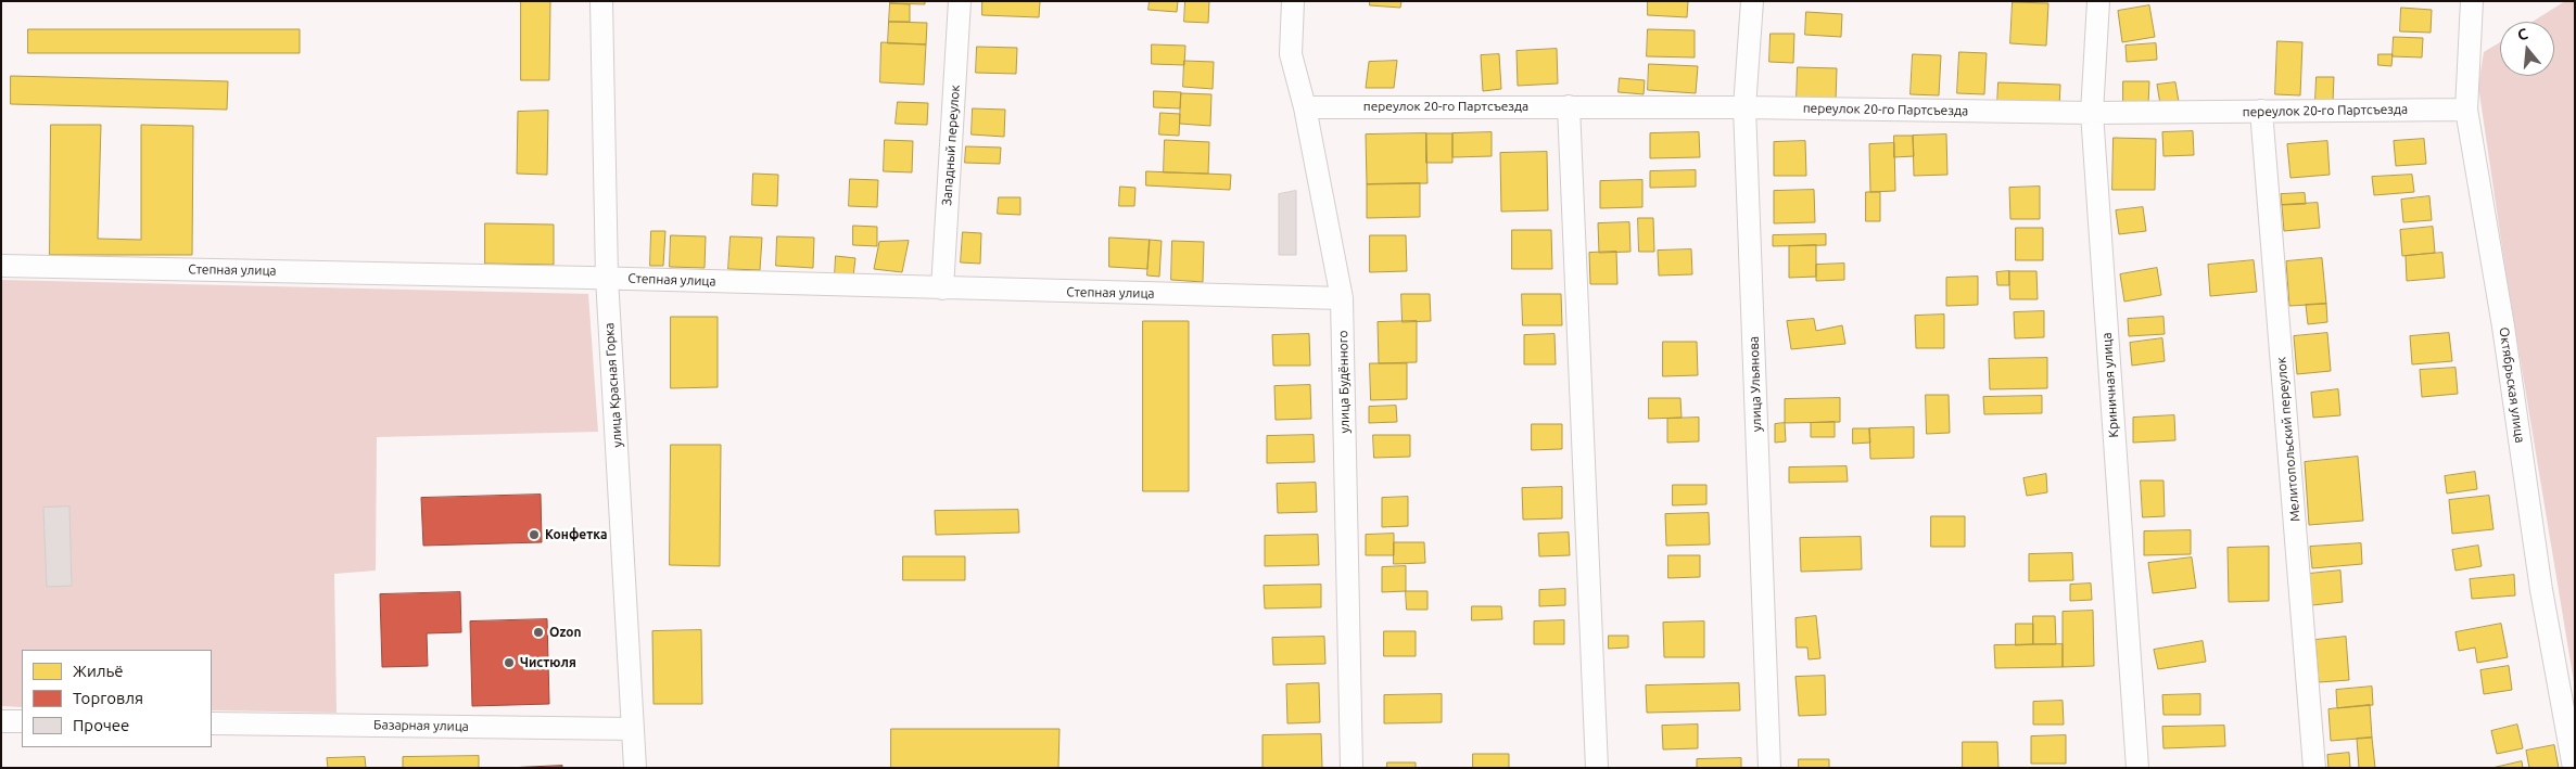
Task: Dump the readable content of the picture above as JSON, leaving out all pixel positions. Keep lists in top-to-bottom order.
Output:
{
  "streets": {
    "street": [
      "переулок 20-го Партсъезда",
      "Западный переулок",
      "Степная улица",
      "улица Будённого",
      "улица Ульянова",
      "улица Красная Горка",
      "Криничная улица",
      "Октябрьская улица",
      "Мелитопольский переулок",
      "Базарная улица"
    ]
  },
  "crossings": [
    ["переулок 20-го Партсъезда", "улица Будённого"],
    ["переулок 20-го Партсъезда", "улица Ульянова"],
    ["переулок 20-го Партсъезда", "Криничная улица"],
    ["переулок 20-го Партсъезда", "Октябрьская улица"],
    ["переулок 20-го Партсъезда", "Мелитопольский переулок"],
    ["Западный переулок", "Степная улица"],
    ["Степная улица", "улица Будённого"],
    ["Степная улица", "улица Красная Горка"],
    ["улица Красная Горка", "Базарная улица"]
  ],
  "places": ["Конфетка", "Ozon", "Чистюля"],
  "legend": ["Жильё", "Торговля", "Прочее"],
  "north": "top"
}
